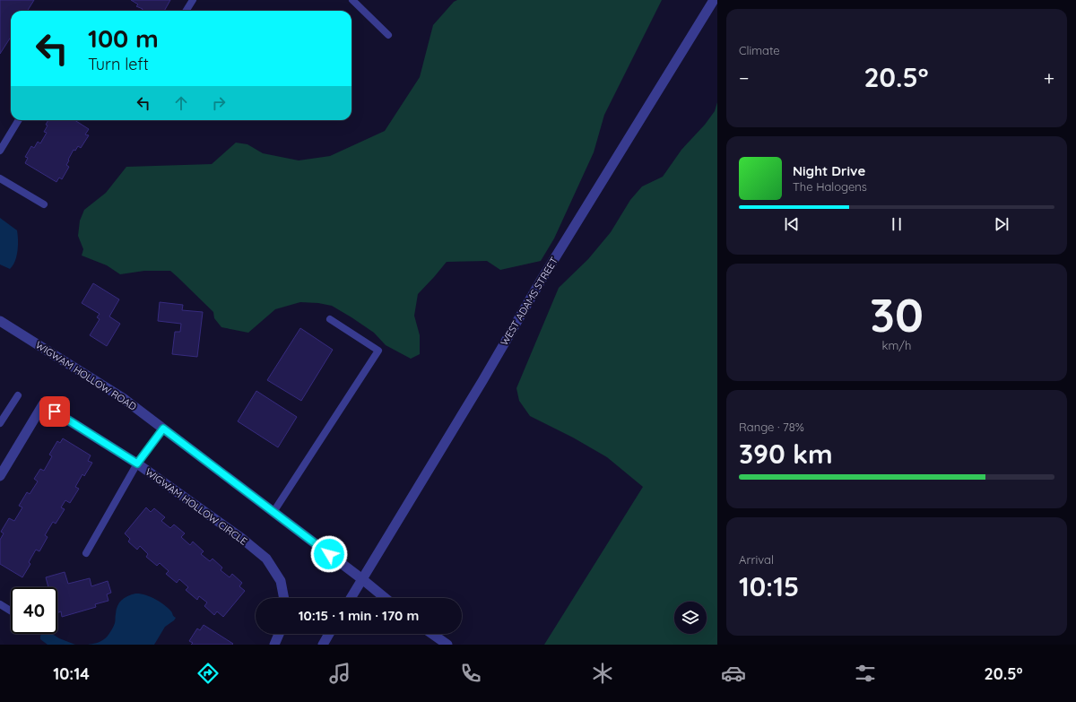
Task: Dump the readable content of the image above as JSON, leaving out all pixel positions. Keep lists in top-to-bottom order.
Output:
{
  "streets": {
    "street": ["WEST ADAMS STREET", "WIGWAM HOLLOW ROAD", "WIGWAM HOLLOW CIRCLE"]
  },
  "crossings": [
    ["WEST ADAMS STREET", "WIGWAM HOLLOW ROAD"]
  ],
  "page": {
    "tile": [
      "Climate",
      ["30", "km/h"],
      ["Range · 78%", "390 km"],
      ["Arrival", "10:15"]
    ],
    "turn": ["100 m", "Turn left"],
    "heat": ["−", "20.5°", "+"],
    "song": ["Night Drive", "The Halogens"],
    "limit": "40",
    "trip": "10:15 · 1 min · 170 m",
    "tabs": ["10:14", "20.5°"]
  }
}
